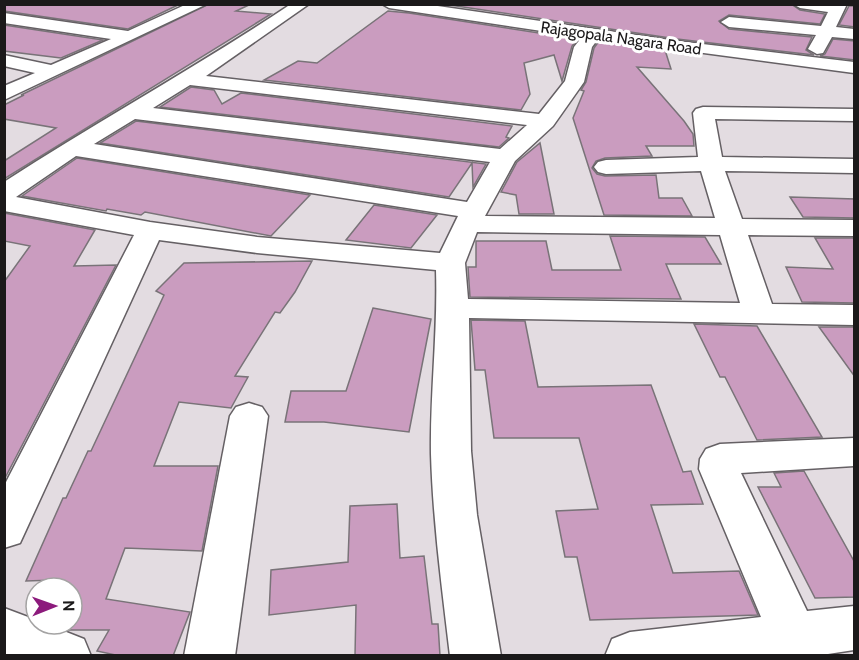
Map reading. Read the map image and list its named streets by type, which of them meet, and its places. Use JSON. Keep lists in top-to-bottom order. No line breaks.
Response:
{"streets":{"street":["Rajagopala Nagara Road"]},"north":"right"}
